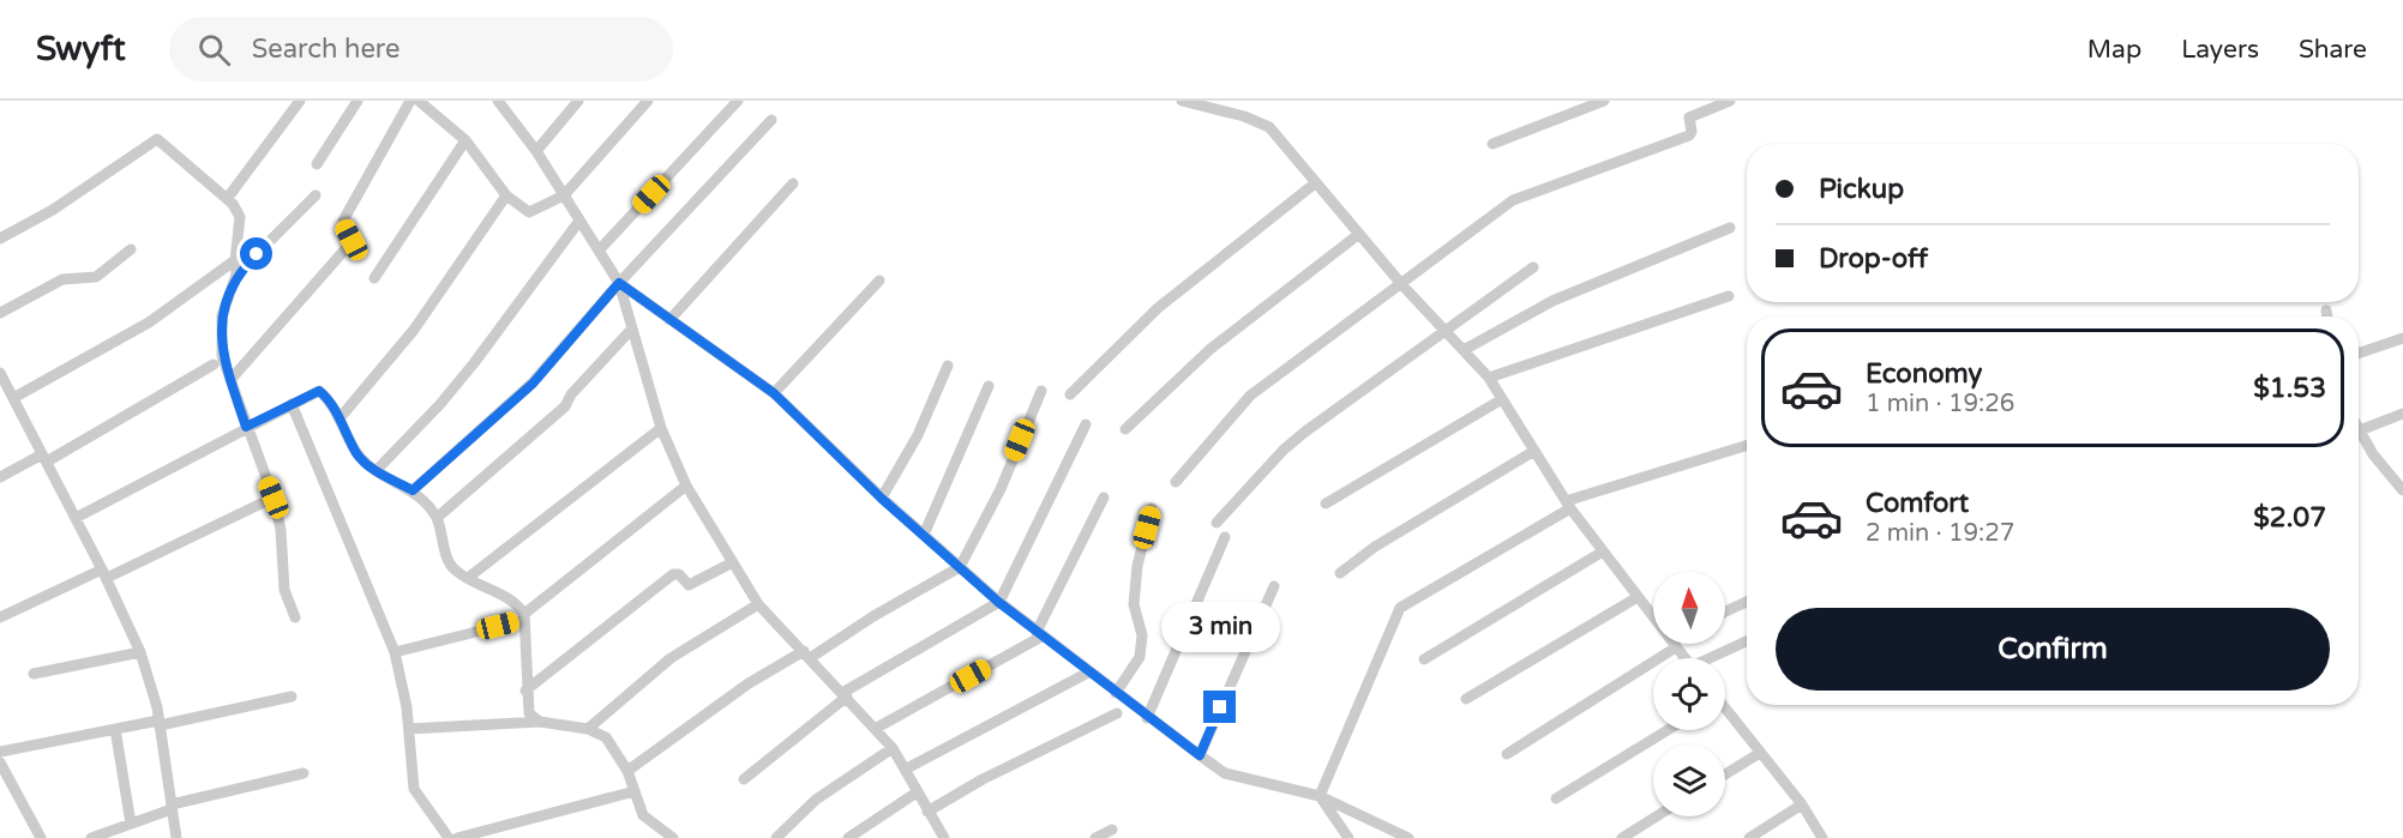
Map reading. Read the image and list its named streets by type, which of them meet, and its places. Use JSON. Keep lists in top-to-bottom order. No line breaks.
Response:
{"north":"top","page":{"header":"Swyft","search":"Search here","nav":["Map","Layers","Share"],"banner":["Pickup","Drop-off"],"list":[{"name":"Economy","note":"1 min · 19:26","value":"$1.53"},{"name":"Comfort","note":"2 min · 19:27","value":"$2.07"}],"buttons":"Confirm","bubble":"3 min"}}
